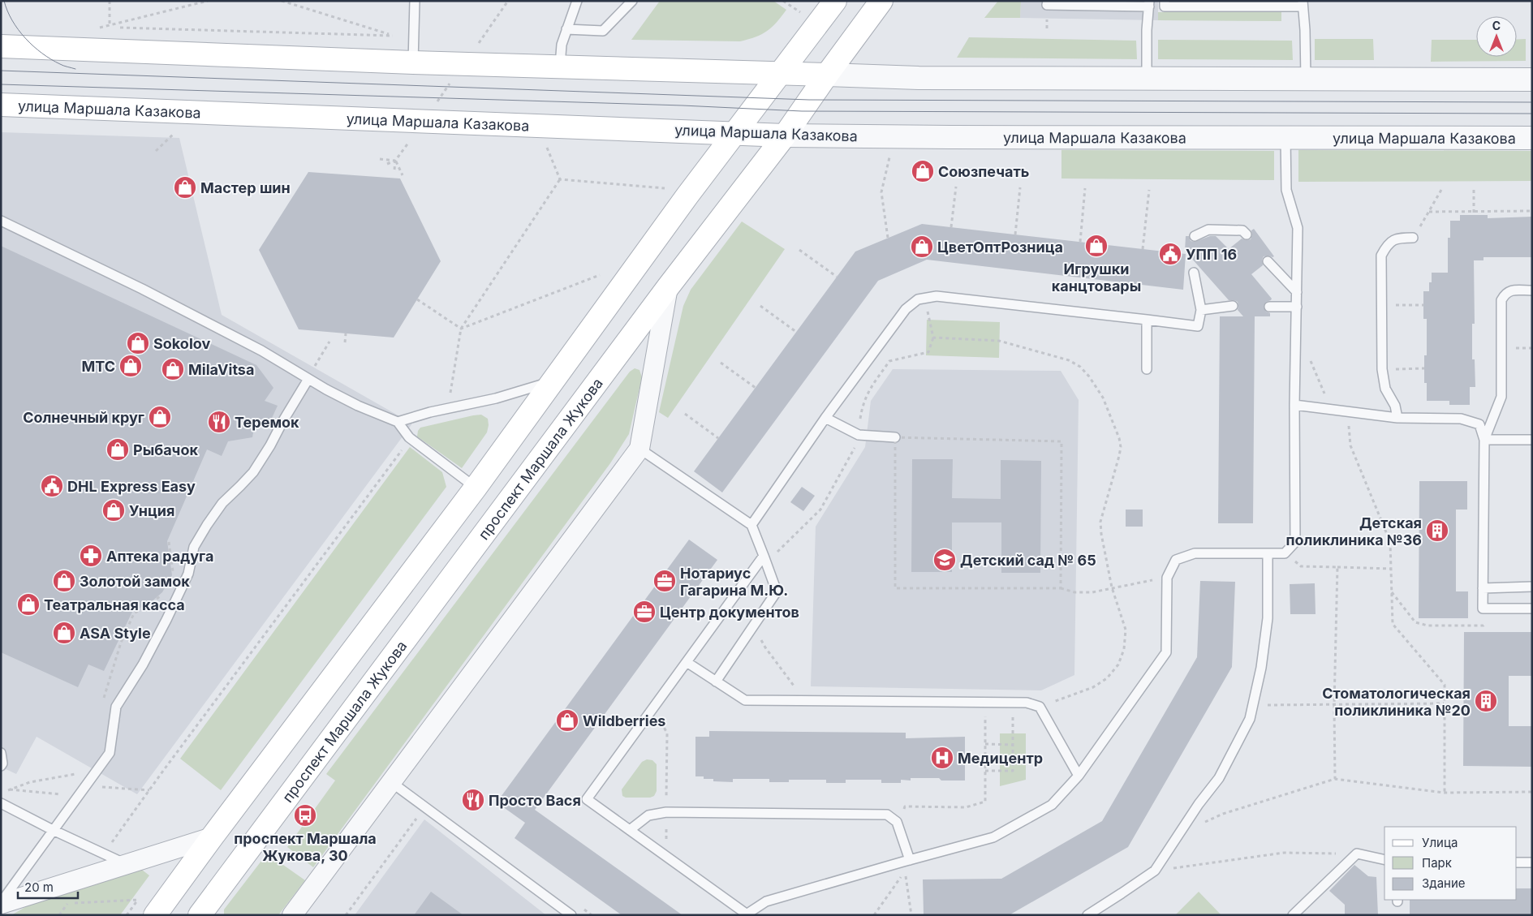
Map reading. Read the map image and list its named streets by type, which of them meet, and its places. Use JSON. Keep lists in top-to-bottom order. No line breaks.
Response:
{"streets":{"main road":["улица Маршала Казакова","проспект Маршала Жукова"]},"crossings":[["улица Маршала Казакова","проспект Маршала Жукова"]],"places":{"shop":["Союзпечать","Мастер шин","Игрушки канцтовары","ЦветОптРозница","Sokolov","МТС","MilaVitsa","Солнечный круг","Рыбачок","Унция","Золотой замок","Театральная касса","ASA Style","Wildberries"],"public building":["УПП 16","DHL Express Easy"],"restaurant":["Теремок","Просто Вася"],"building":["Детская поликлиника №36","Стоматологическая поликлиника №20"],"pharmacy":["Аптека радуга"],"school or university":["Детский сад № 65"],"office":["Нотариус Гагарина М.Ю.","Центр документов"],"hospital":["Медицентр"],"bus stop":["проспект Маршала Жукова, 30"]},"legend":["Улица","Парк","Здание"],"scale_bar":"20 m","north":"top"}
